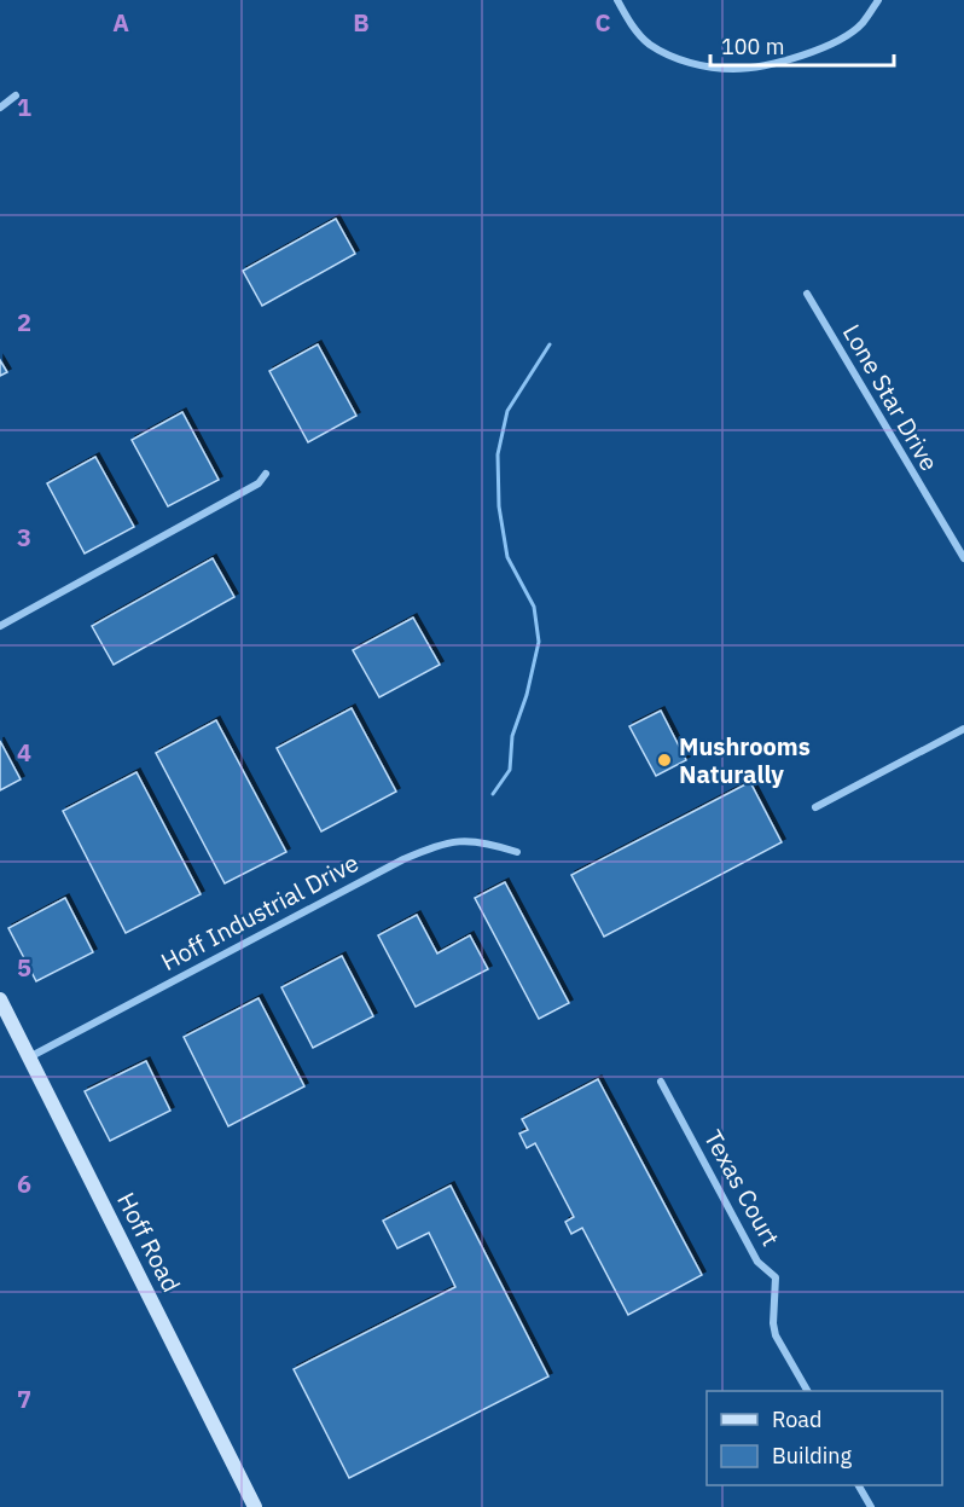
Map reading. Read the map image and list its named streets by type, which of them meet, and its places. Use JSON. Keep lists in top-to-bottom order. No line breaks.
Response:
{"streets":{"street":["Lone Star Drive","Hoff Industrial Drive","Texas Court","Hoff Road"]},"crossings":[["Hoff Industrial Drive","Hoff Road"]],"places":["Mushrooms Naturally"],"legend":["Road","Building"],"scale_bar":"100 m","grid":{"columns":["A","B","C"],"rows":["1","2","3","4","5","6","7"]}}
